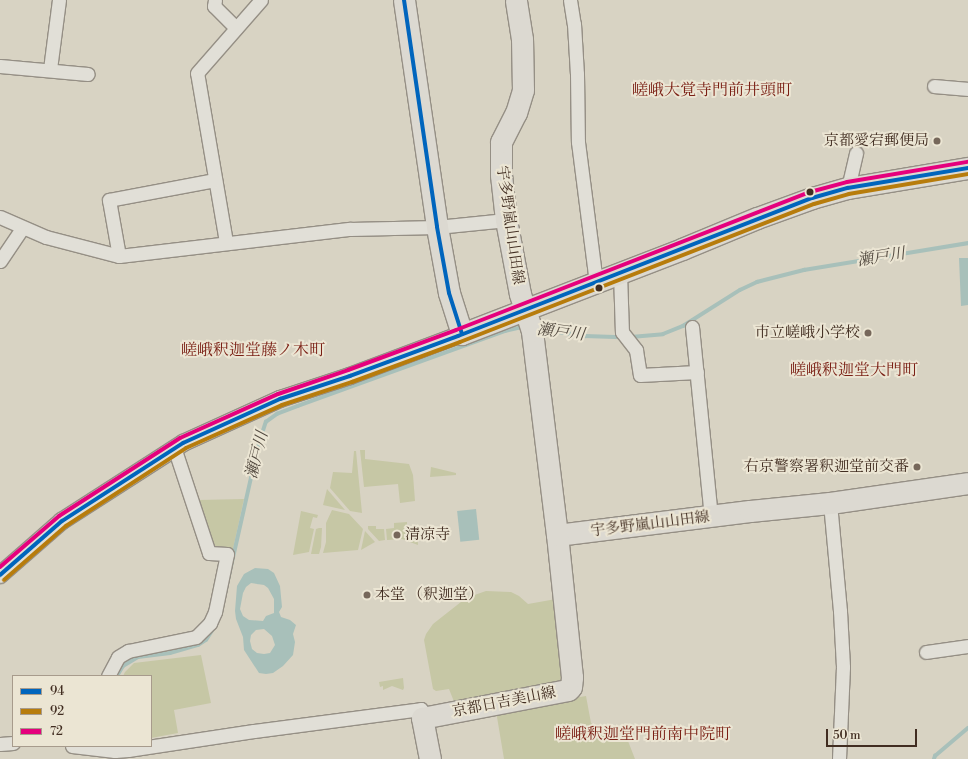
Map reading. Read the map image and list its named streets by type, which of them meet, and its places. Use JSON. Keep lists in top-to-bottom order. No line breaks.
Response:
{"streets":{"main road":["宇多野嵐山山田線","京都日吉美山線"]},"crossings":[["宇多野嵐山山田線","京都日吉美山線"]],"districts":["嵯峨大覚寺門前井頭町","嵯峨釈迦堂藤ノ木町","嵯峨釈迦堂大門町","嵯峨釈迦堂門前南中院町"],"water":["瀬戸川"],"places":["京都愛宕郵便局","市立嵯峨小学校","右京警察署釈迦堂前交番","清凉寺","本堂 （釈迦堂）"],"lines":["transit line 94","transit line 72","transit line 92"],"legend":["94","92","72"],"scale_bar":"50 m"}
